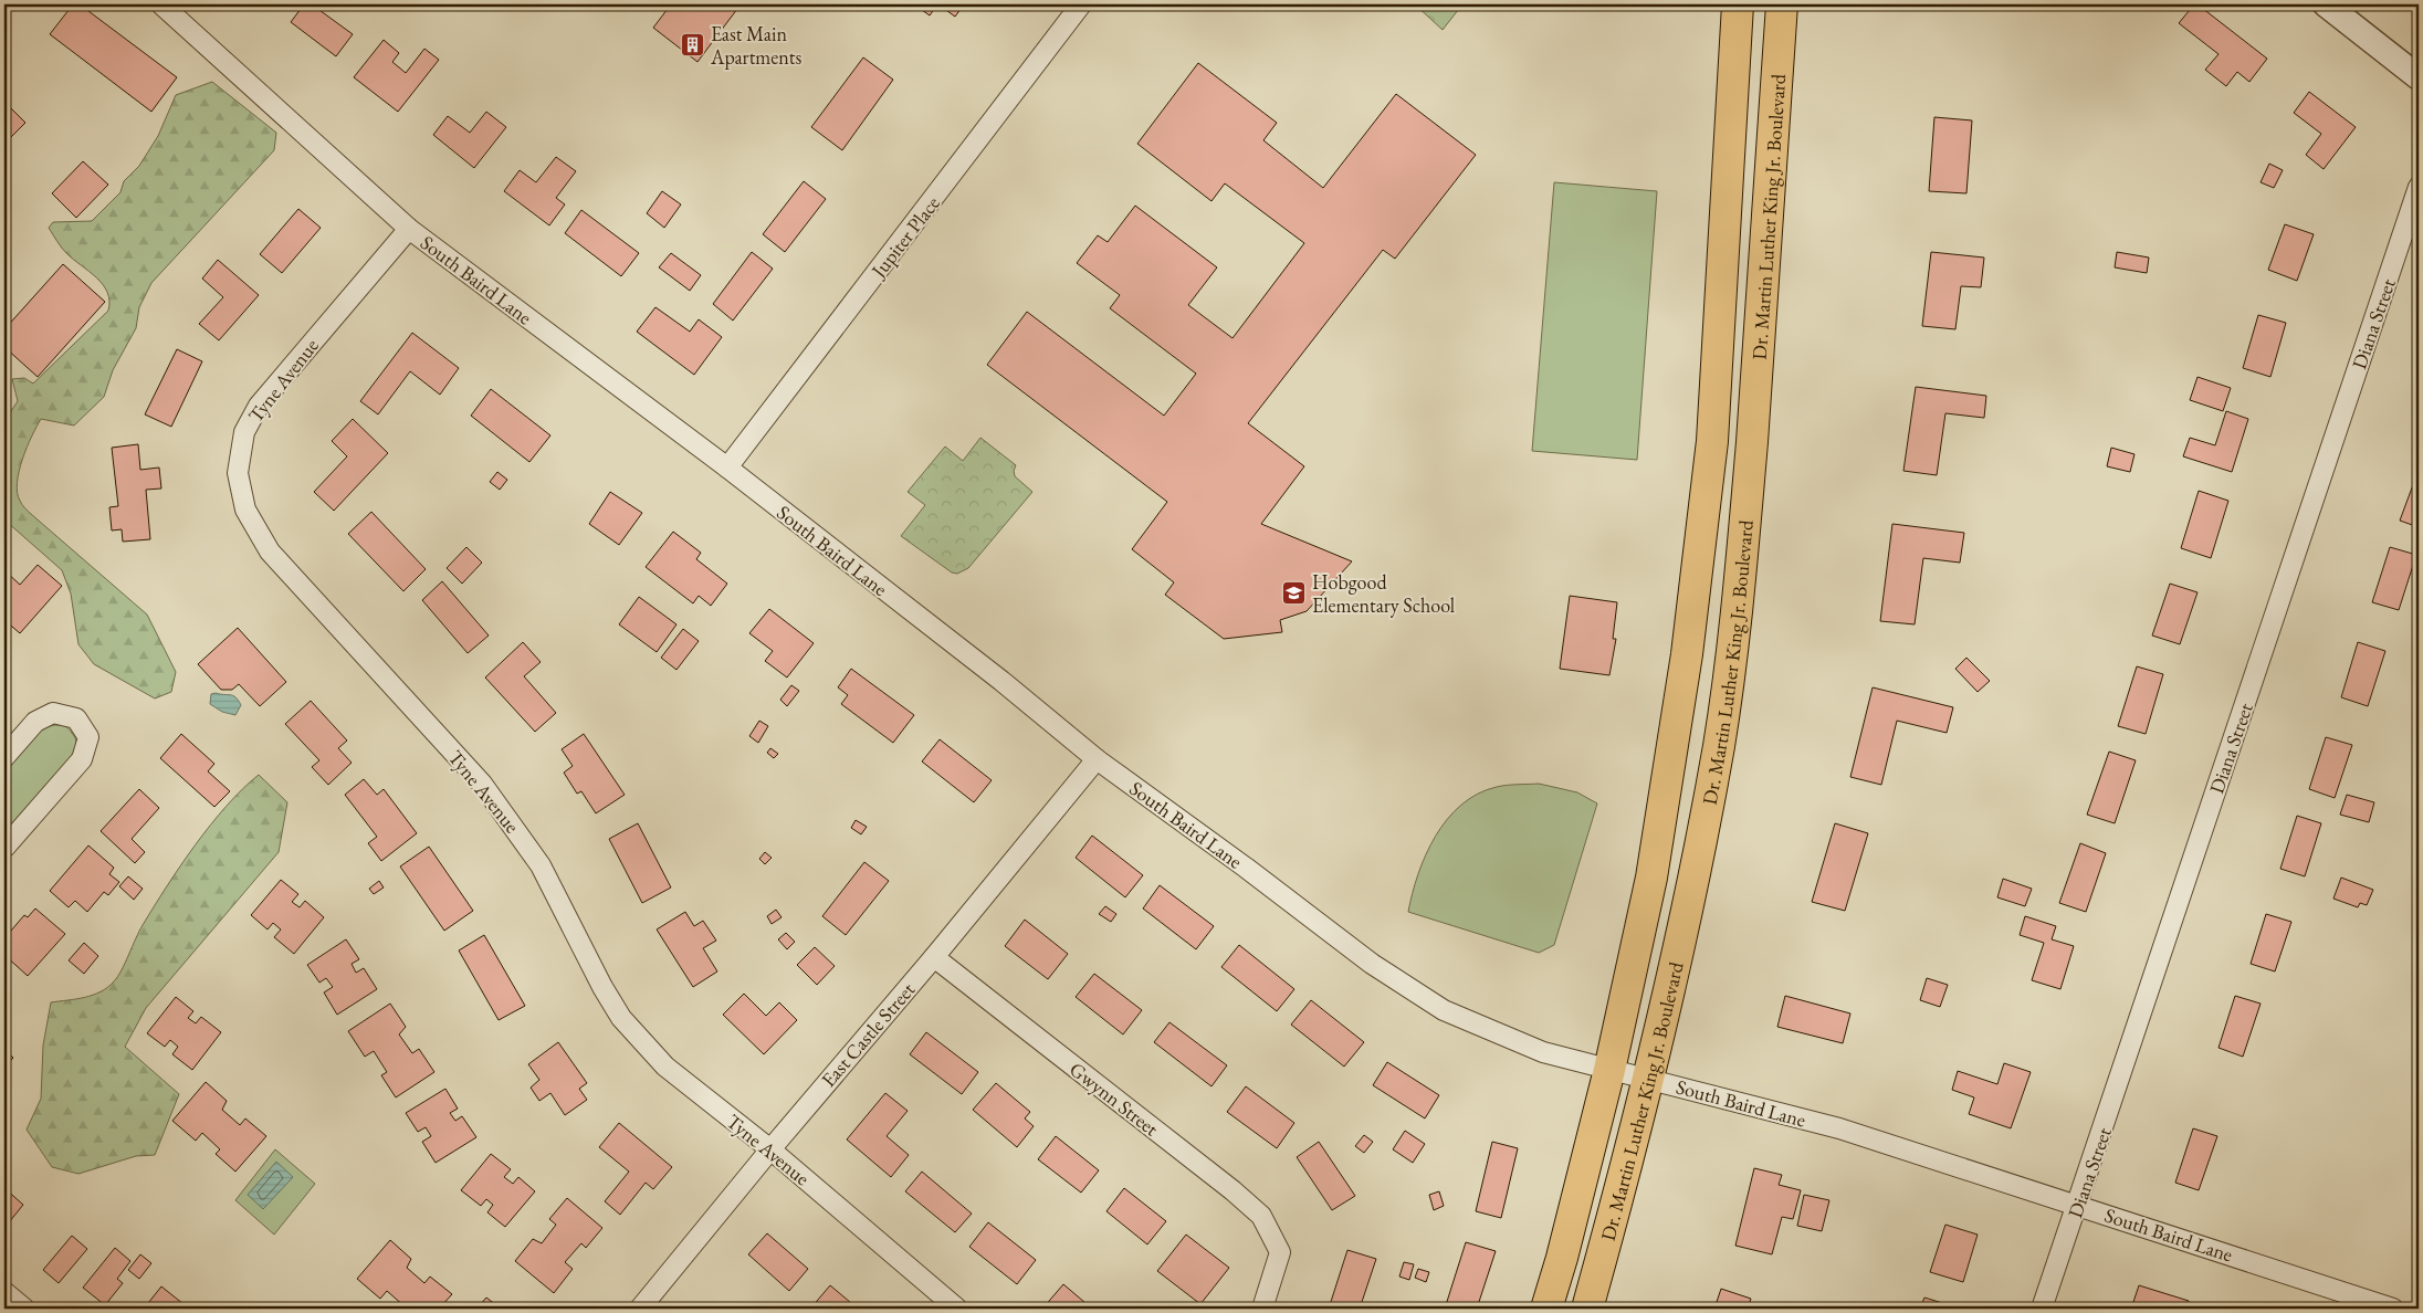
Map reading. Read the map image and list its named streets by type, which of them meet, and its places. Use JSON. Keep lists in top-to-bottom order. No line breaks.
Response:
{"streets":{"main road":["Dr. Martin Luther King Jr. Boulevard"],"street":["Jupiter Place","South Baird Lane","Diana Street","Tyne Avenue","East Castle Street","Gwynn Street"]},"crossings":[["Dr. Martin Luther King Jr. Boulevard","South Baird Lane"],["Jupiter Place","South Baird Lane"],["South Baird Lane","Diana Street"],["South Baird Lane","Tyne Avenue"],["South Baird Lane","East Castle Street"],["Tyne Avenue","East Castle Street"],["East Castle Street","Gwynn Street"]],"places":{"building":["East Main Apartments"],"school or university":["Hobgood Elementary School"]}}
